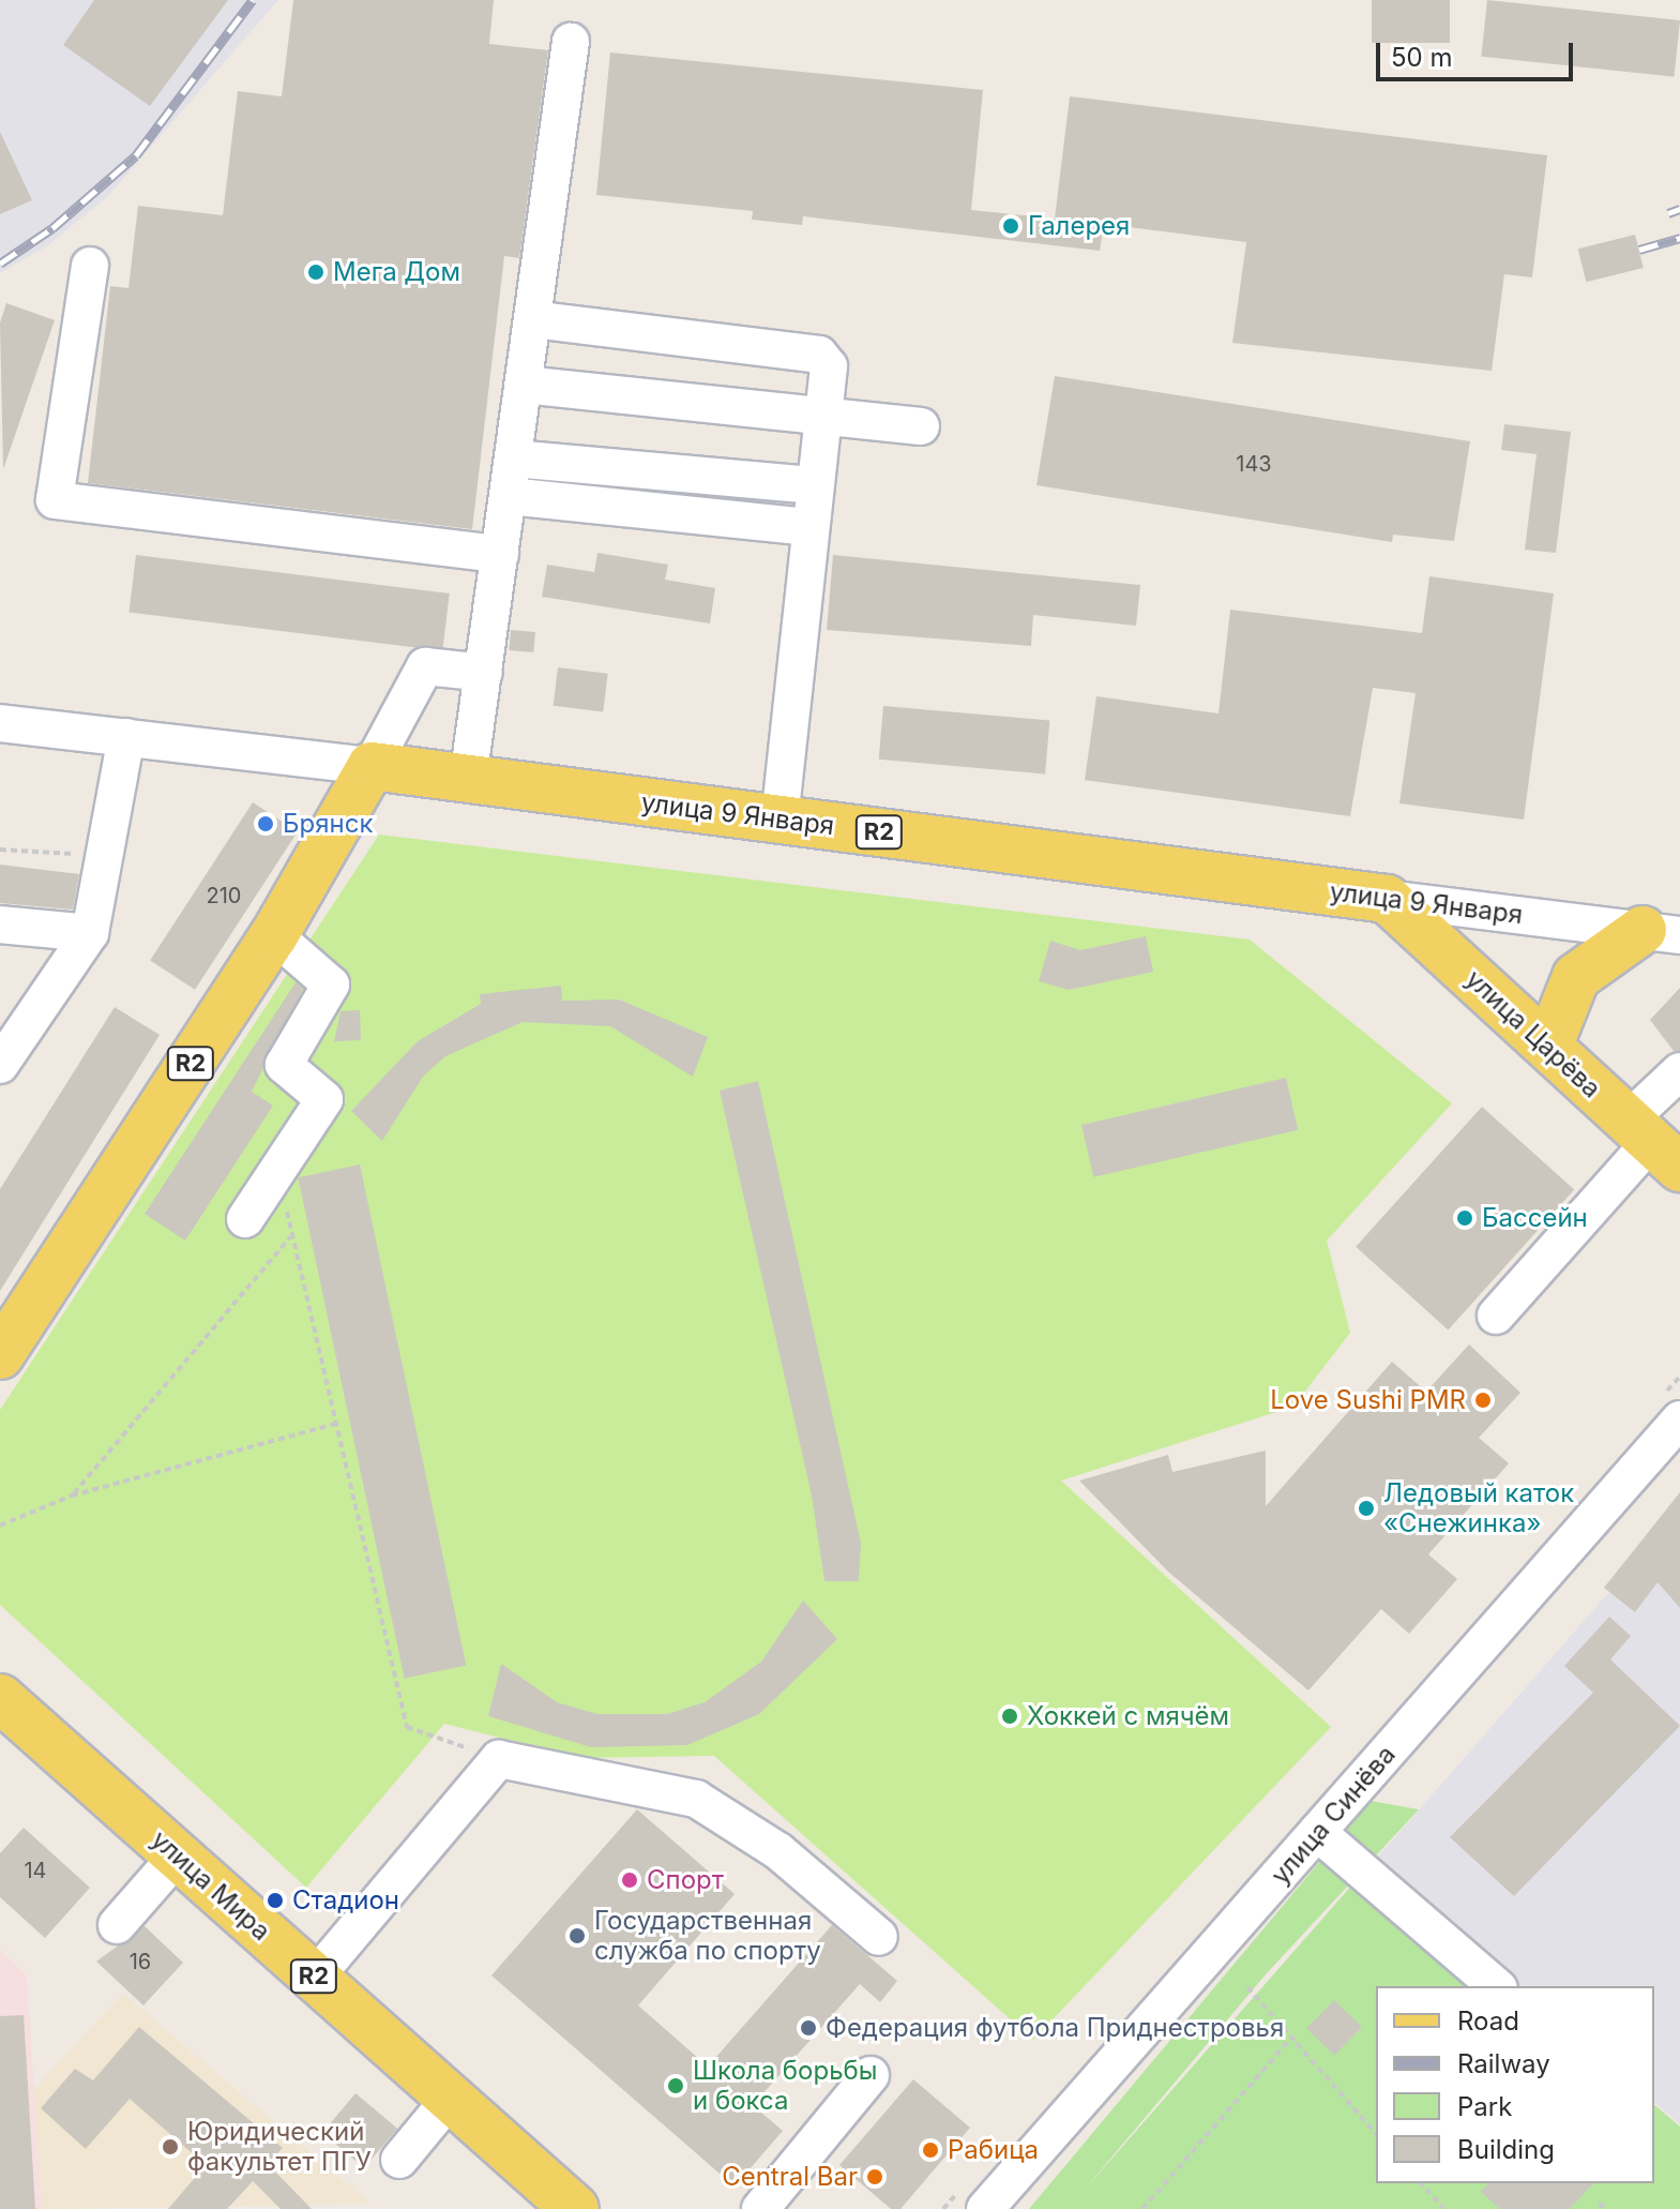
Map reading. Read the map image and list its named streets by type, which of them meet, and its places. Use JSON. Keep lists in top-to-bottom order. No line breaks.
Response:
{"streets":{"main road":["улица 9 Января","R2","улица Царёва","улица Мира"],"street":["улица Синёва"]},"crossings":[["улица 9 Января","R2"],["улица 9 Января","улица Царёва"]],"places":["Галерея","Мега Дом","Брянск","Бассейн","Love Sushi PMR","Ледовый каток «Снежинка»","Хоккей с мячём","Спорт","Стадион","Государственная служба по спорту","Федерация футбола Приднестровья","Школа борьбы и бокса","Юридический факультет ПГУ","Рабица","Central Bar"],"house_numbers":["143","210","14","16"],"legend":["Road","Railway","Park","Building"],"scale_bar":"50 m"}
